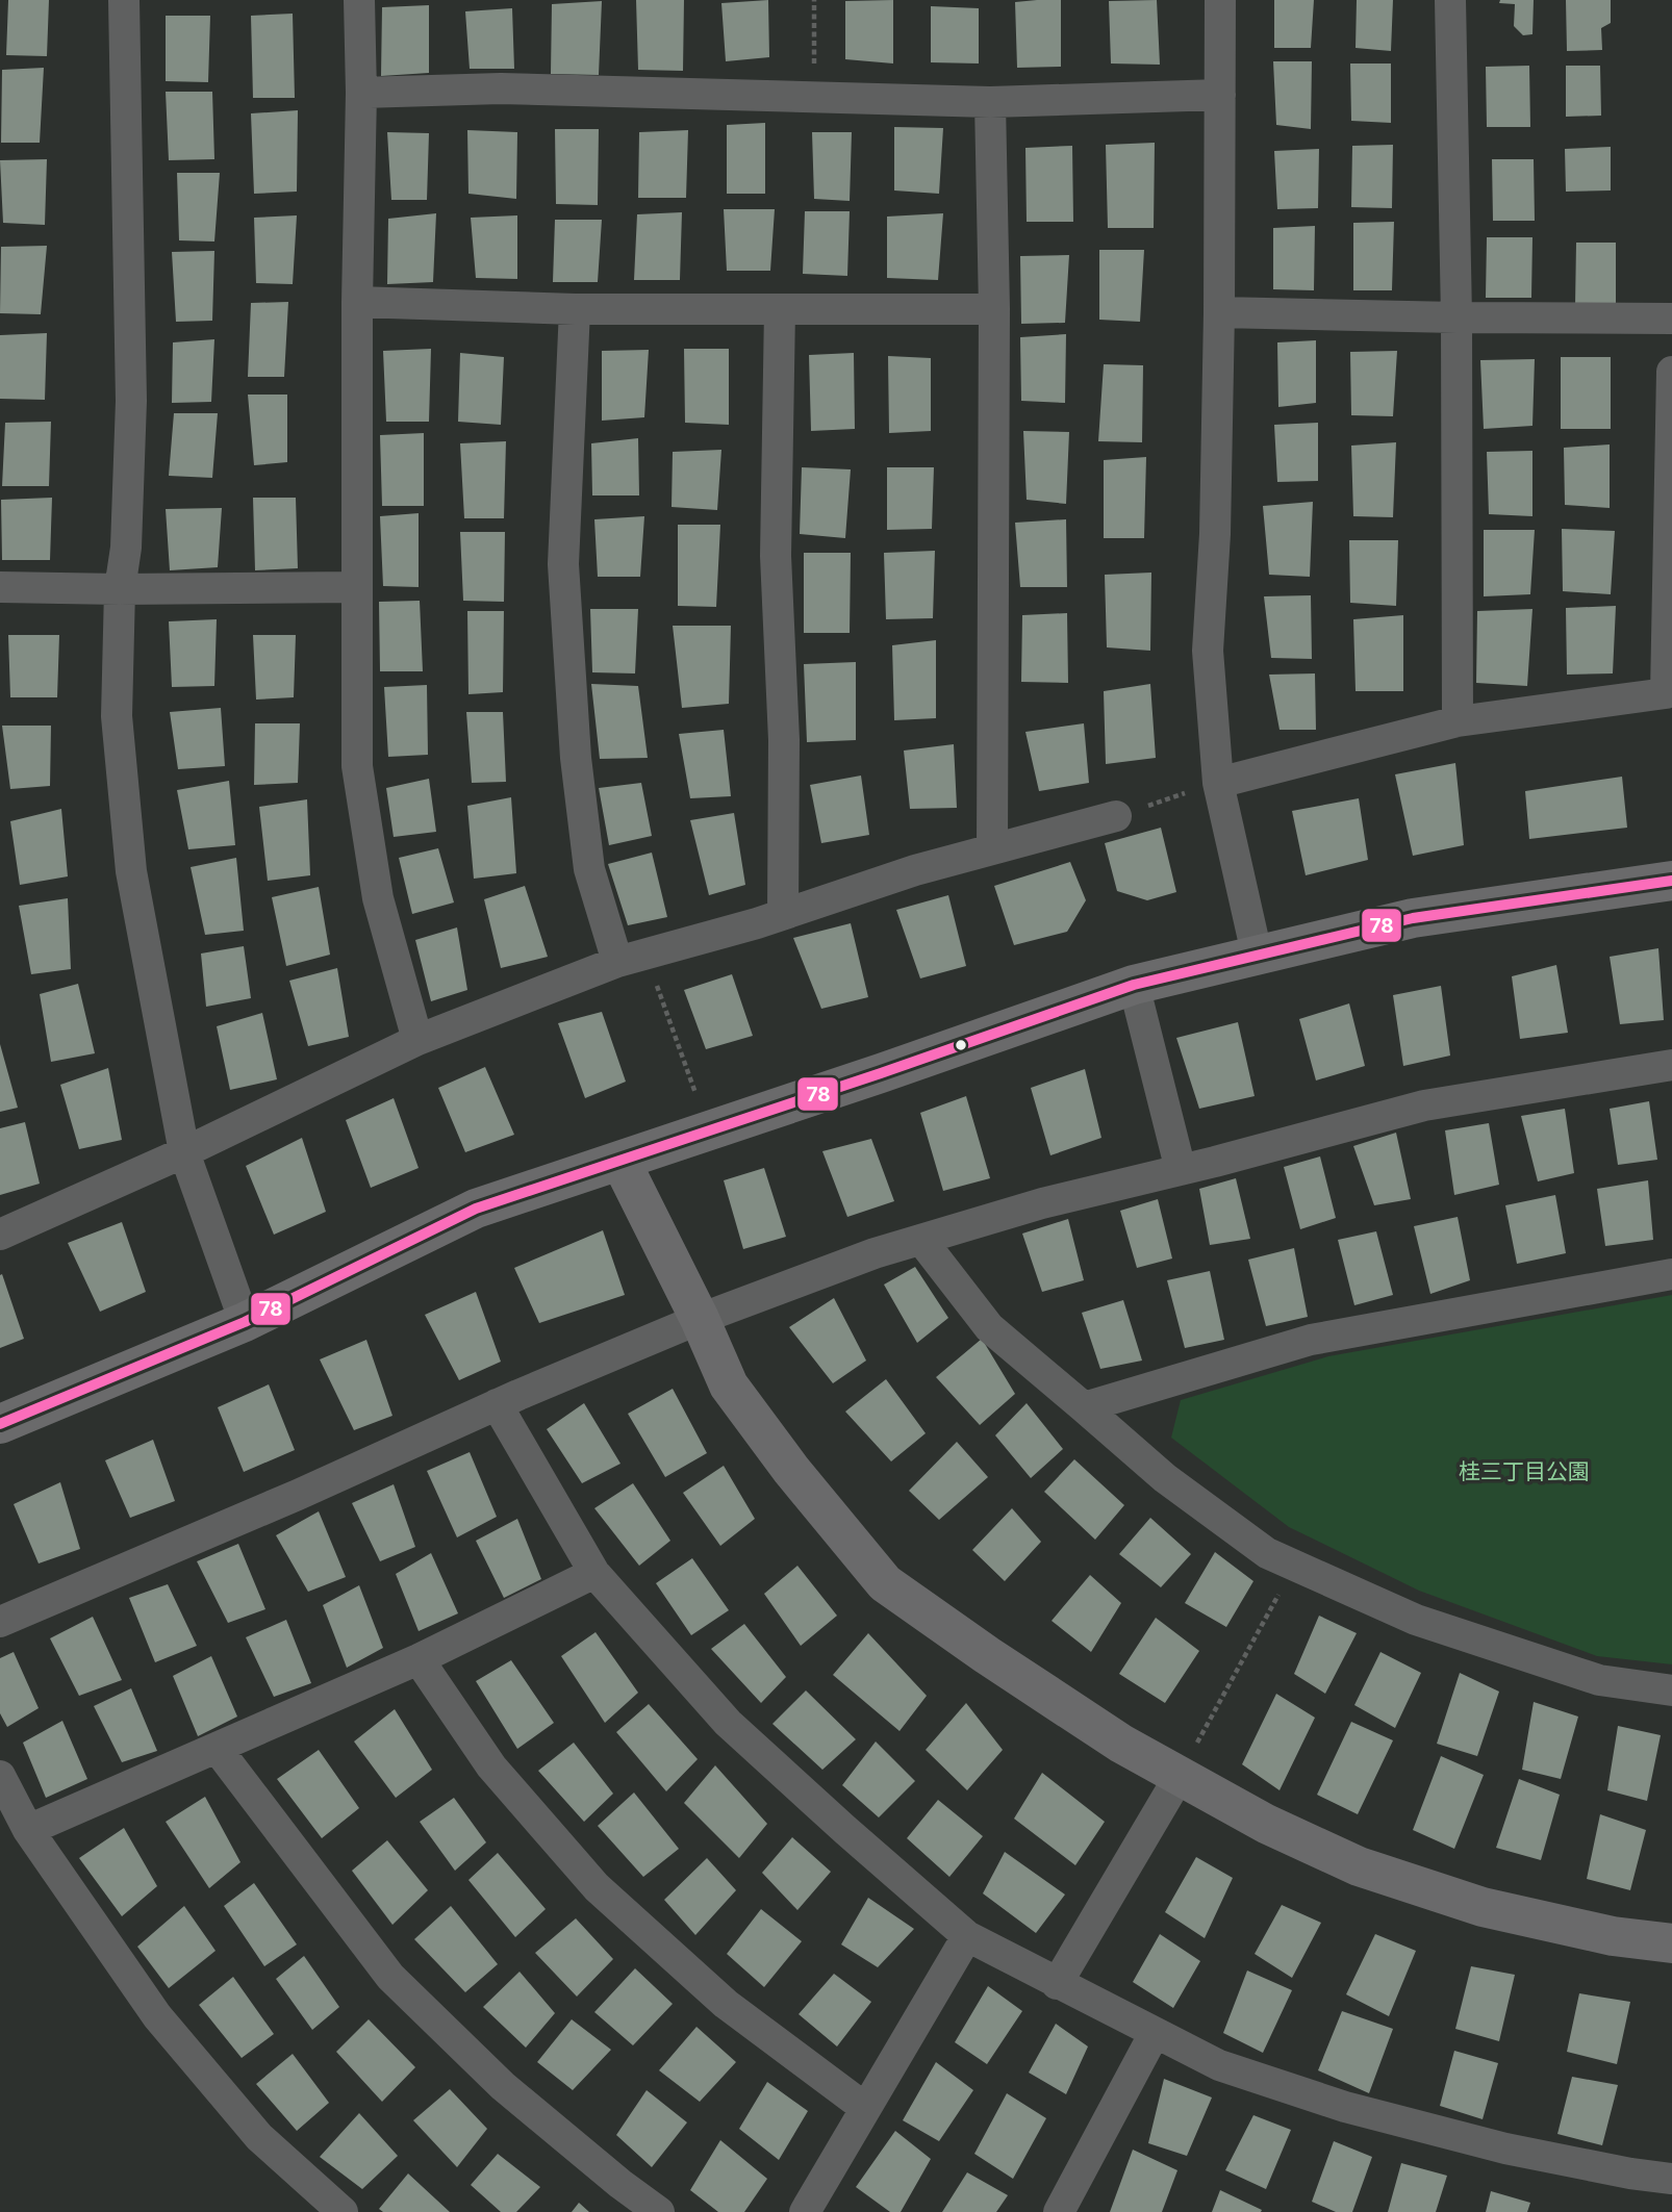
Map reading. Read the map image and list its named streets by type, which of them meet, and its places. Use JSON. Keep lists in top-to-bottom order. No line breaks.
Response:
{"parks":["桂三丁目公園"],"lines":["transit line 78"]}
